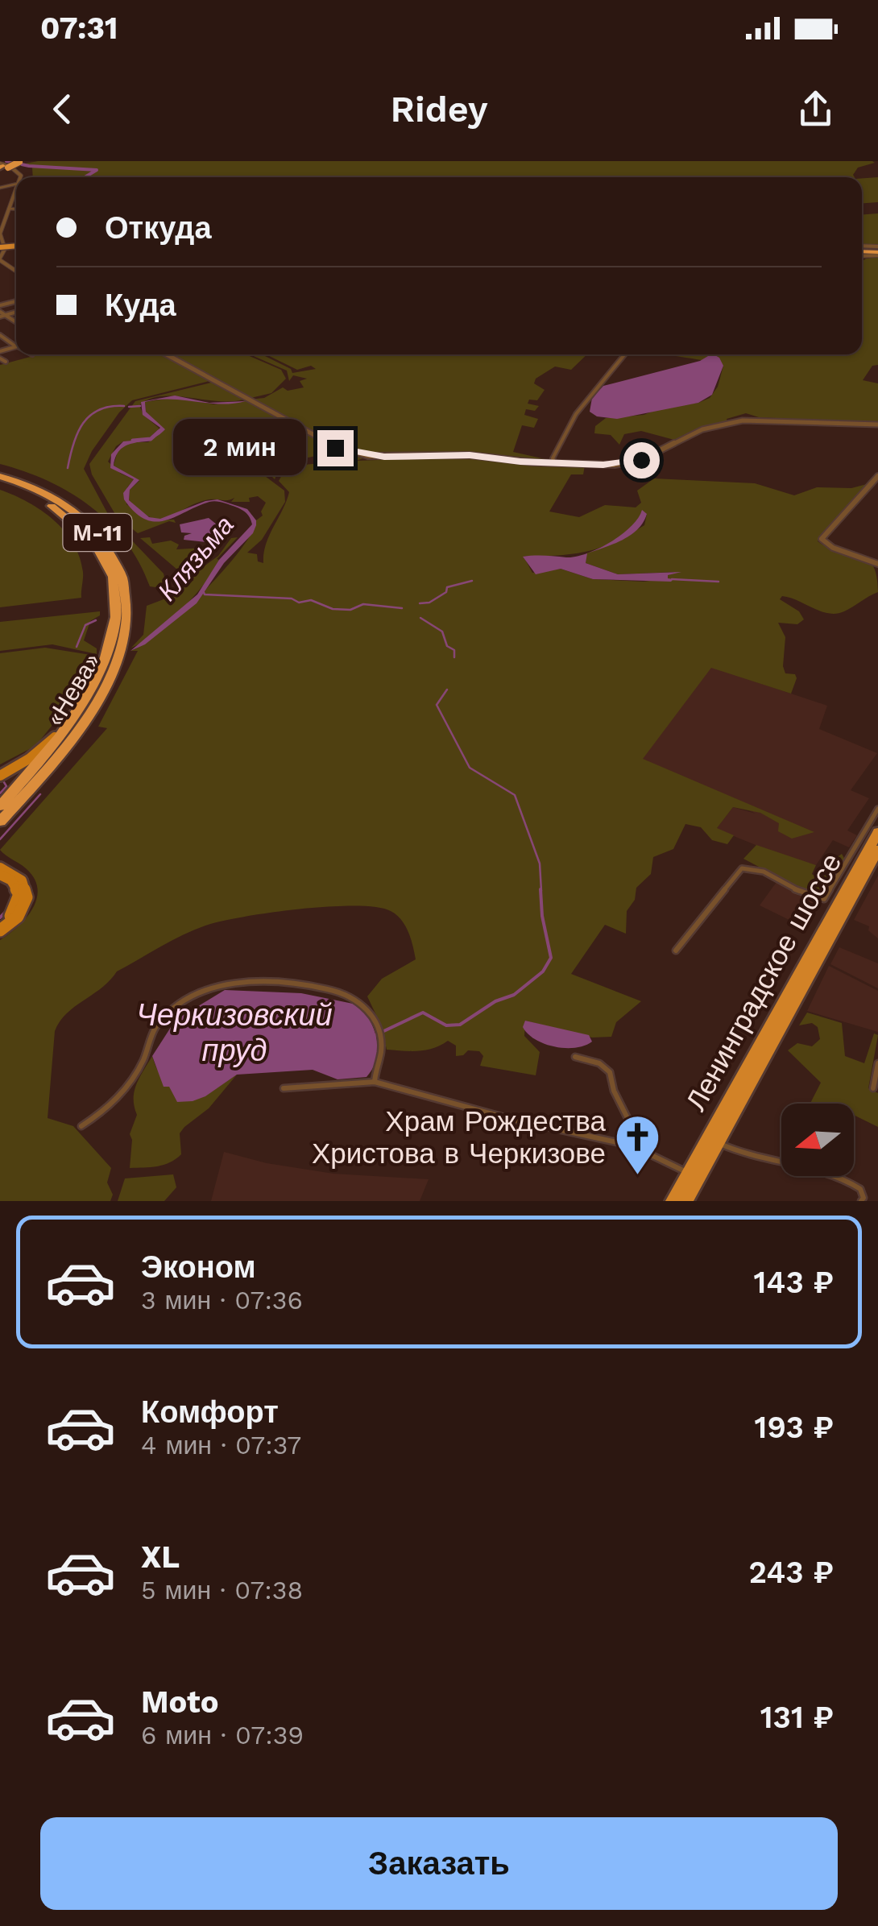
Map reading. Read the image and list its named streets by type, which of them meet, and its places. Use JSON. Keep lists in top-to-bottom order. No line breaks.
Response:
{"streets":{"highway":["М-11","«Нева»","Ленинградское шоссе"]},"crossings":[["М-11","«Нева»"]],"water":["Клязьма","Черкизовский пруд"],"places":{"church":["Храм Рождества Христова в Черкизове"]},"north":"left","page":{"status":"07:31","header":"Ridey","banner":["Откуда","Куда"],"bubble":"2 мин","list":[{"name":"Эконом","note":"3 мин · 07:36","value":"143 ₽"},{"name":"Комфорт","note":"4 мин · 07:37","value":"193 ₽"},{"name":"XL","note":"5 мин · 07:38","value":"243 ₽"},{"name":"Moto","note":"6 мин · 07:39","value":"131 ₽"}],"buttons":"Заказать"}}
